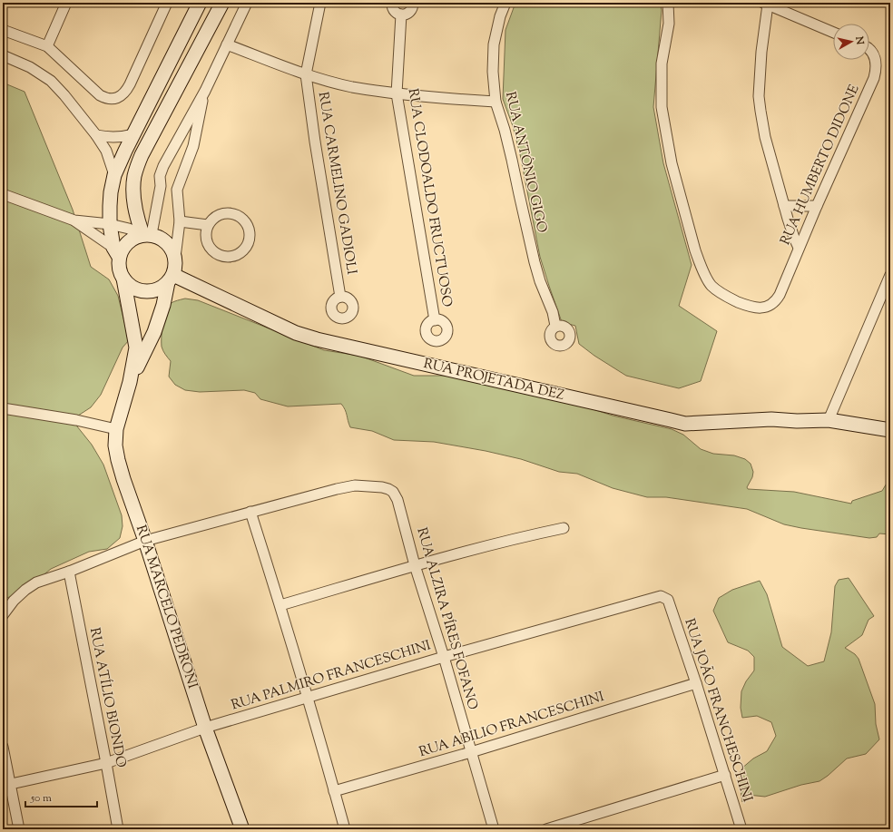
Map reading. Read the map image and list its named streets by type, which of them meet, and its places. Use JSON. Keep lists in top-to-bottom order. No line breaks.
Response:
{"streets":{"street":["RUA ANTÔNIO GIGO","RUA HUMBERTO DIDONE","RUA CARMELINO GADIOLI","RUA CLODOALDO FRUCTUOSO","RUA PROJETADA DEZ","RUA MARCELO PEDRONI","RUA ALZIRA PÍRES FOFANO","RUA PALMIRO FRANCESCHINI","RUA ATÍLIO BIONDO","RUA JOÃO FRANCHESCHINI","RUA ABILIO FRANCESCHINI"]},"crossings":[["RUA PROJETADA DEZ","RUA MARCELO PEDRONI"],["RUA MARCELO PEDRONI","RUA PALMIRO FRANCESCHINI"],["RUA ALZIRA PÍRES FOFANO","RUA PALMIRO FRANCESCHINI"],["RUA ALZIRA PÍRES FOFANO","RUA ABILIO FRANCESCHINI"],["RUA PALMIRO FRANCESCHINI","RUA ATÍLIO BIONDO"],["RUA PALMIRO FRANCESCHINI","RUA JOÃO FRANCHESCHINI"],["RUA JOÃO FRANCHESCHINI","RUA ABILIO FRANCESCHINI"]],"scale_bar":"50 m","north":"right"}
